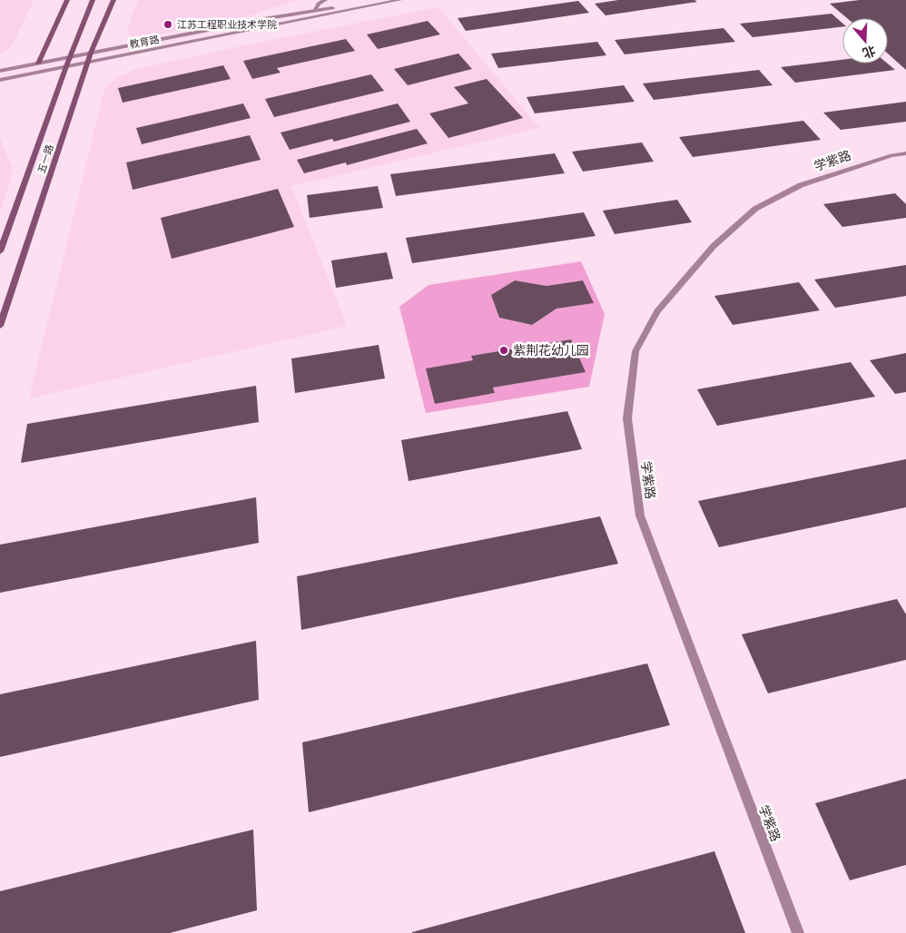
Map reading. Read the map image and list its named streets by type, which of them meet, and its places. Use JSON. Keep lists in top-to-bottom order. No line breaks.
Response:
{"streets":{"main road":["五一路"],"street":["教育路","学紫路"]},"crossings":[["教育路","五一路"]],"places":["江苏工程职业技术学院","紫荆花幼儿园"],"north":"bottom"}
